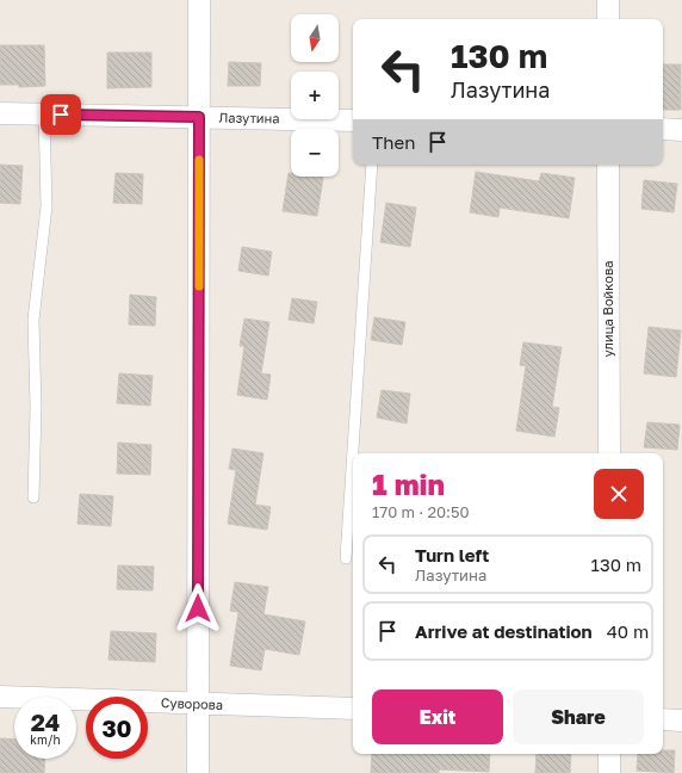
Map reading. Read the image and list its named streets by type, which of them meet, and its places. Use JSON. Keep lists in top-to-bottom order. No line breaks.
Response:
{"streets":{"street":["Лазутина","улица Войкова","Суворова"]},"north":"bottom","page":{"map_buttons":["+","−"],"turn":["130 m","Лазутина"],"then":"Then","heading":["1 min","170 m · 20:50"],"list":[{"name":"Turn left","note":"Лазутина","value":"130 m"},{"name":"Arrive at destination","value":"40 m"}],"buttons":["Exit","Share"],"speed":"24 km/h","limit":"30"}}
